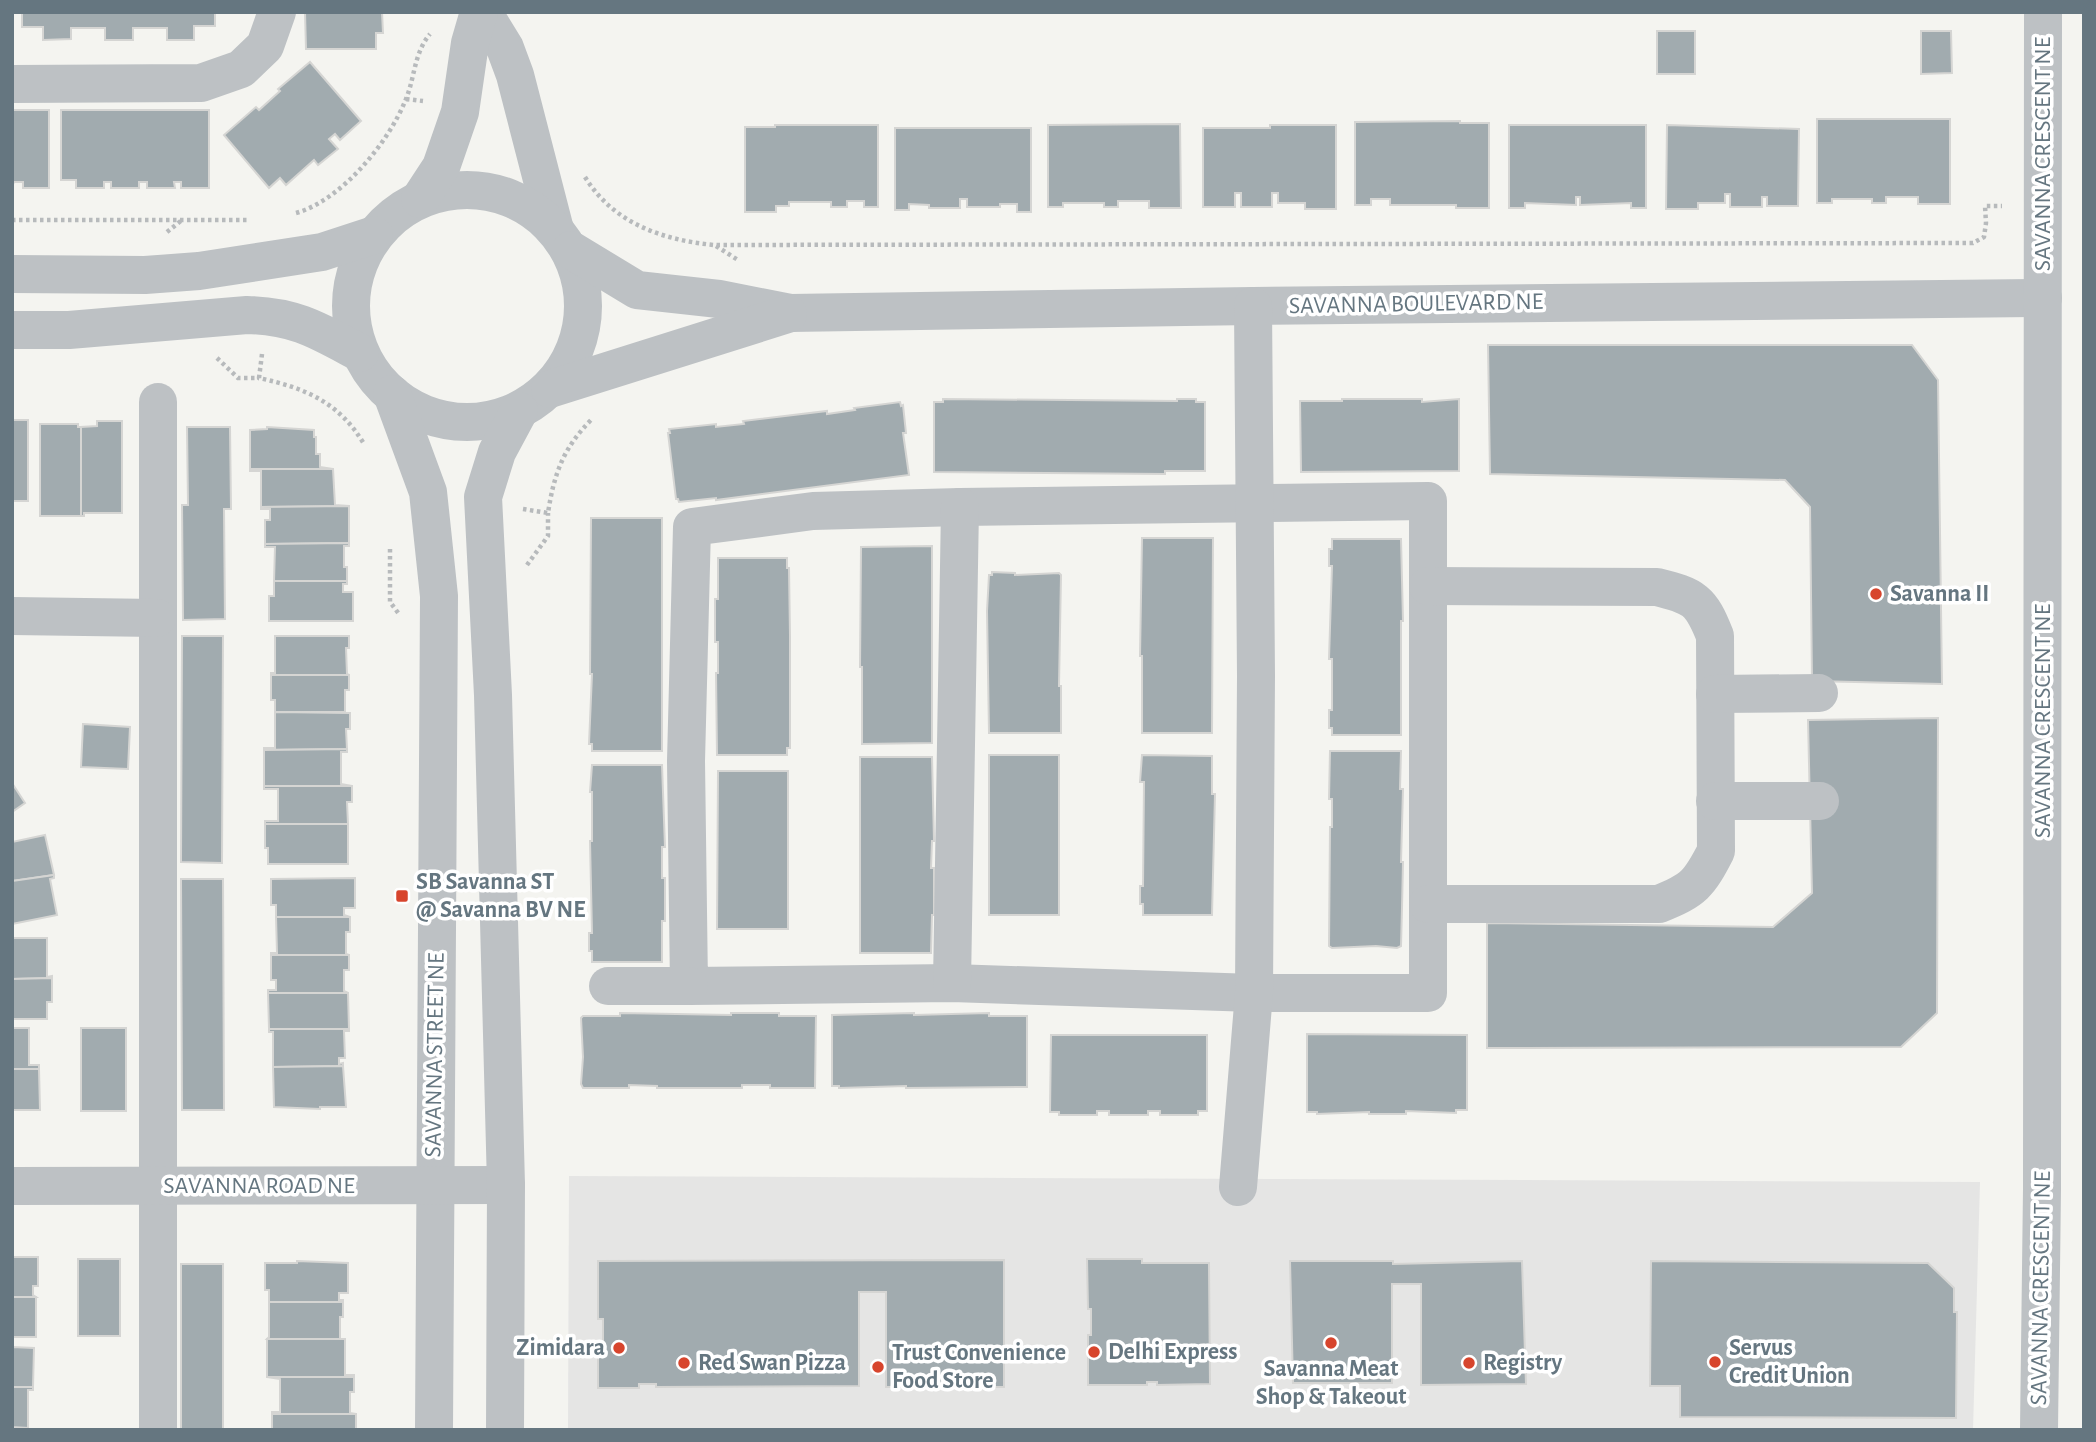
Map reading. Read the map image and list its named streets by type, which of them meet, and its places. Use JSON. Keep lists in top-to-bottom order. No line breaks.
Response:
{"streets":{"street":["SAVANNA CRESCENT NE","SAVANNA BOULEVARD NE","SAVANNA STREET NE","SAVANNA ROAD NE"]},"crossings":[["SAVANNA CRESCENT NE","SAVANNA BOULEVARD NE"],["SAVANNA BOULEVARD NE","SAVANNA STREET NE"],["SAVANNA STREET NE","SAVANNA ROAD NE"]],"places":{"other":["Savanna II","Savanna Meat Shop & Takeout","Zimidara","Delhi Express","Servus Credit Union","Red Swan Pizza","Registry","Trust Convenience Food Store"],"transit":["SB Savanna ST @ Savanna BV NE"]}}
